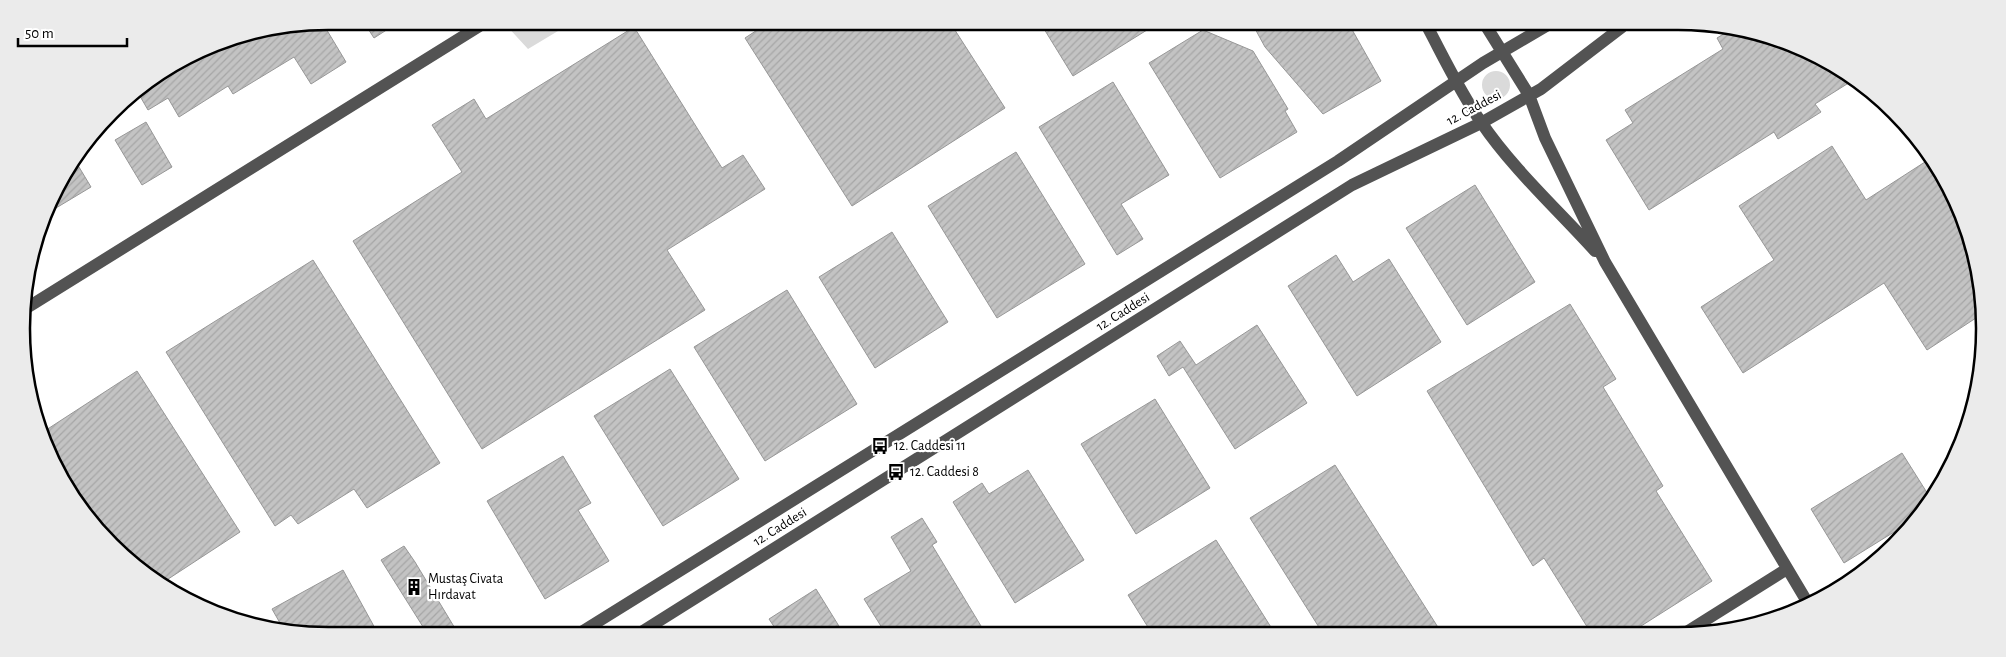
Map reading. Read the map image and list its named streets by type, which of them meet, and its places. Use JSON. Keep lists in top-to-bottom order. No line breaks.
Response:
{"streets":{"street":["12. Caddesi"]},"places":{"bus stop":["12. Caddesi 11","12. Caddesi 8"],"building":["Mustaş Civata Hırdavat"]},"scale_bar":"50 m"}
